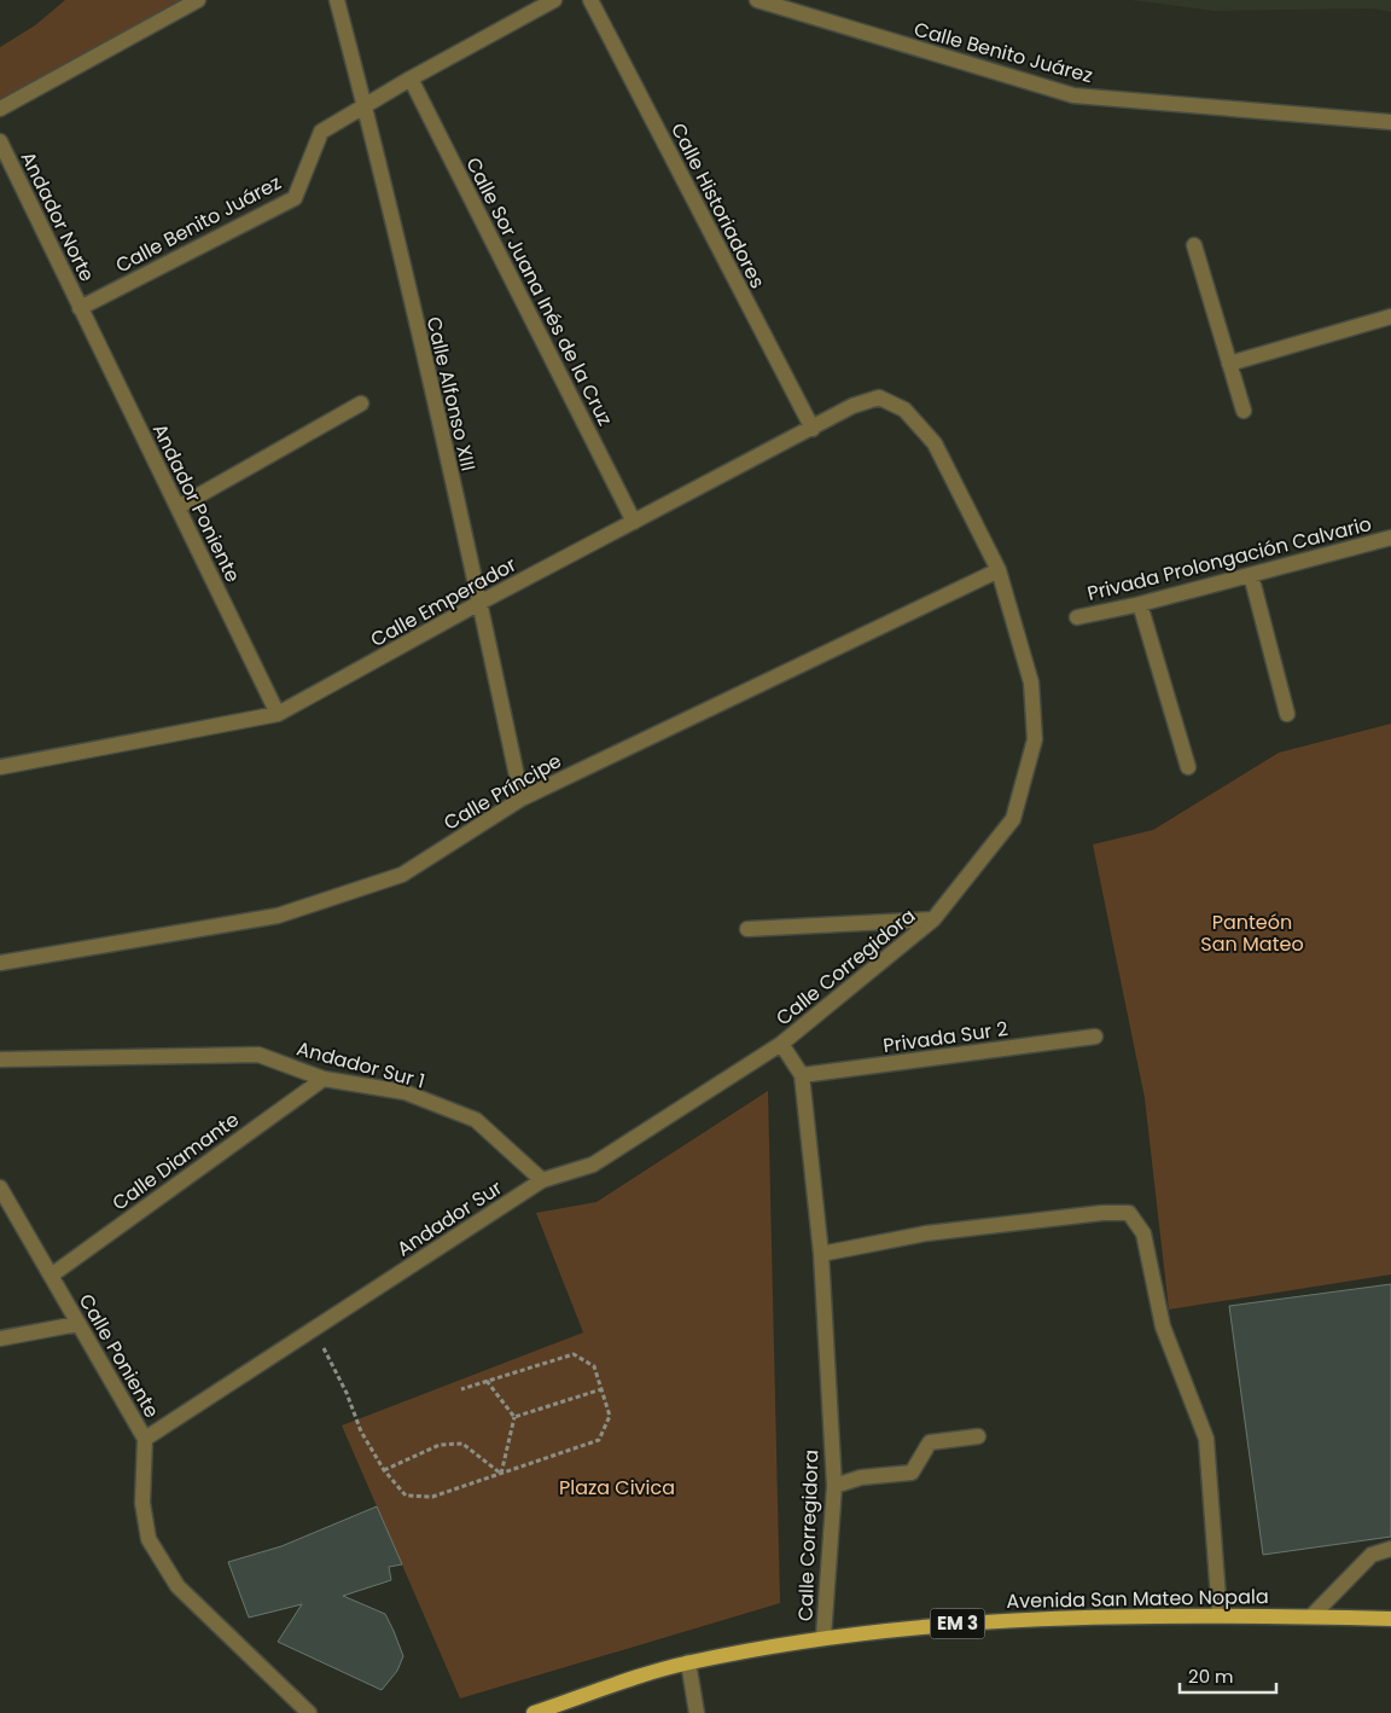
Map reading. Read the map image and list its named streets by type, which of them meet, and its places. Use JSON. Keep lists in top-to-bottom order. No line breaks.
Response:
{"streets":{"main road":["Avenida San Mateo Nopala","EM 3"],"street":["Calle Benito Juárez","Calle Historiadores","Andador Norte","Calle Sor Juana Inés de la Cruz","Calle Alfonso XIII","Andador Poniente","Privada Prolongación Calvario","Calle Emperador","Calle Príncipe","Calle Corregidora","Privada Sur 2","Andador Sur 1","Calle Diamante","Andador Sur","Calle Poniente"]},"crossings":[["Calle Benito Juárez","Andador Norte"],["Calle Benito Juárez","Calle Sor Juana Inés de la Cruz"],["Calle Benito Juárez","Calle Alfonso XIII"],["Calle Benito Juárez","Andador Poniente"],["Calle Historiadores","Calle Emperador"],["Andador Norte","Andador Poniente"],["Calle Sor Juana Inés de la Cruz","Calle Emperador"],["Calle Alfonso XIII","Calle Emperador"],["Calle Alfonso XIII","Calle Príncipe"],["Andador Poniente","Calle Emperador"],["Calle Emperador","Calle Corregidora"],["Calle Príncipe","Calle Corregidora"],["Calle Corregidora","Privada Sur 2"],["Calle Corregidora","Andador Sur"],["Calle Corregidora","Avenida San Mateo Nopala"],["Andador Sur 1","Calle Diamante"],["Andador Sur 1","Andador Sur"],["Calle Diamante","Calle Poniente"],["Andador Sur","Calle Poniente"]],"parks":["Panteón San Mateo","Plaza Civica"],"scale_bar":"20 m"}
